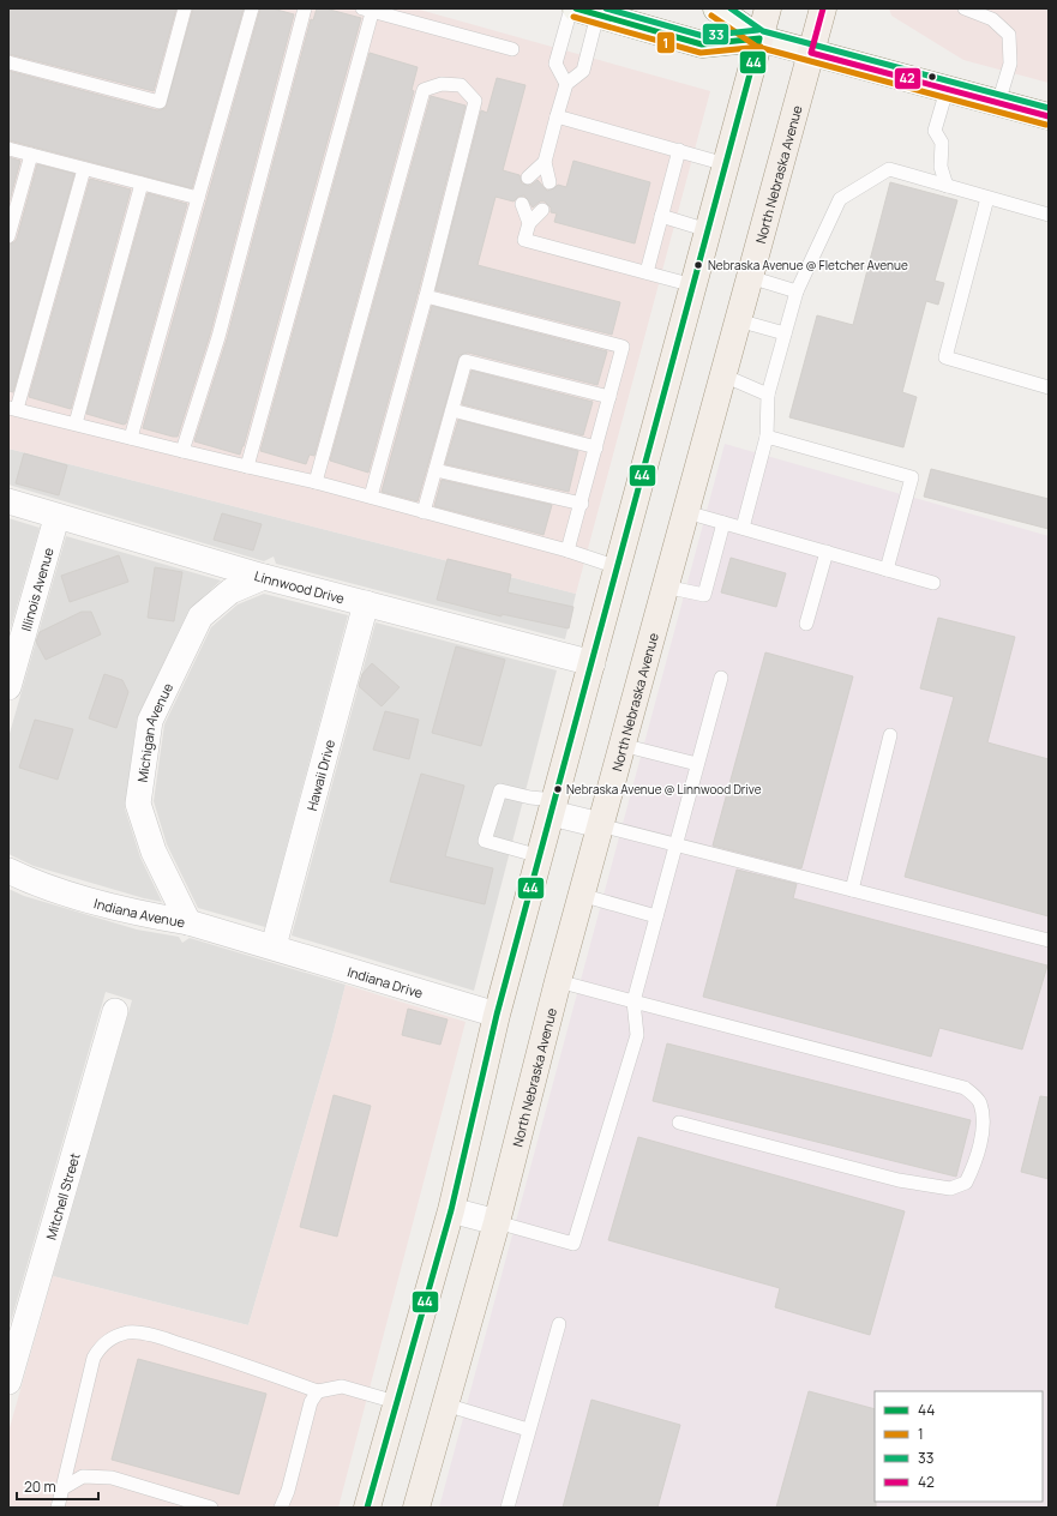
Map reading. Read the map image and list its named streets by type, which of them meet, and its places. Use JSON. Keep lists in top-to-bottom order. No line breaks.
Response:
{"streets":{"main road":["North Nebraska Avenue"],"street":["Linnwood Drive","Illinois Avenue","Michigan Avenue","Hawaii Drive","Indiana Avenue","Indiana Drive","Mitchell Street"]},"crossings":[["Linnwood Drive","Illinois Avenue"],["Linnwood Drive","Michigan Avenue"],["Linnwood Drive","Hawaii Drive"],["Michigan Avenue","Indiana Avenue"],["Hawaii Drive","Indiana Avenue"],["Hawaii Drive","Indiana Drive"],["Indiana Avenue","Indiana Drive"]],"places":["Nebraska Avenue @ Fletcher Avenue","Nebraska Avenue @ Linnwood Drive"],"lines":["transit line 44","transit line 33","transit line 42","transit line 1"],"legend":["44","1","33","42"],"scale_bar":"20 m"}
